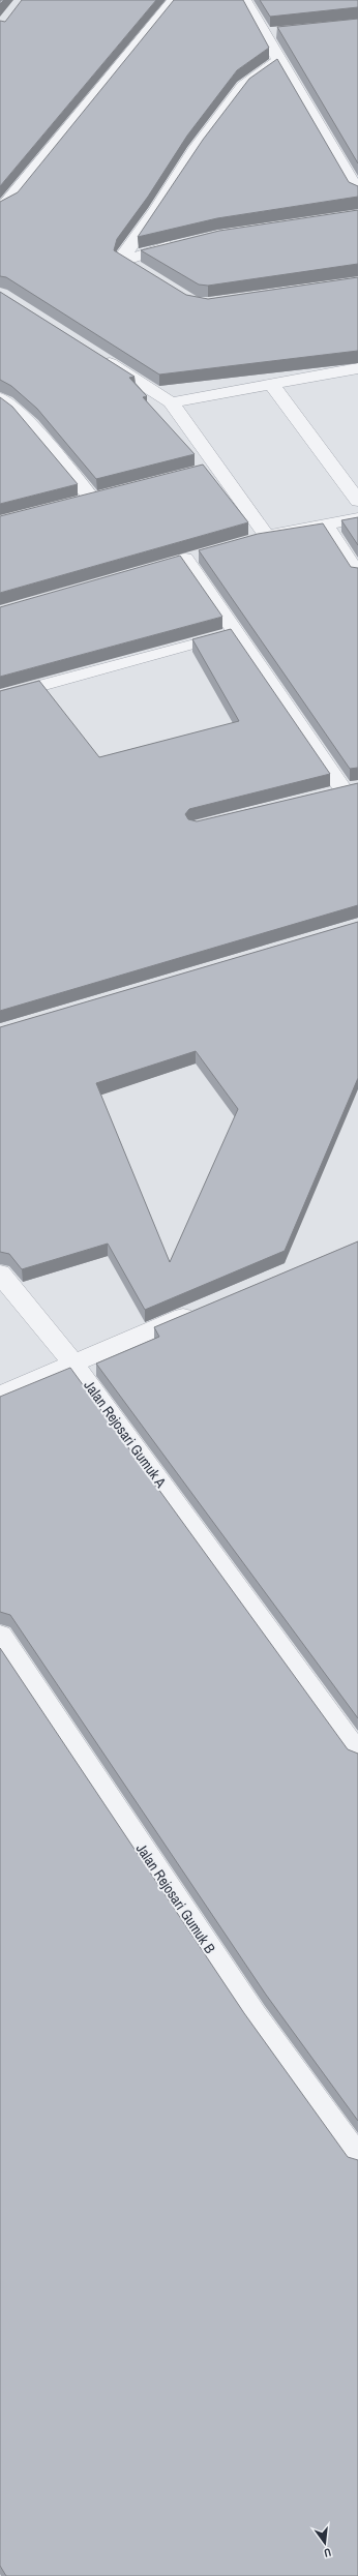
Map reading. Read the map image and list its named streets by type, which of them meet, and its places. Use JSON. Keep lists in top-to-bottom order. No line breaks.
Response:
{"streets":{"street":["Jalan Rejosari Gumuk A","Jalan Rejosari Gumuk B"]},"north":"bottom"}
